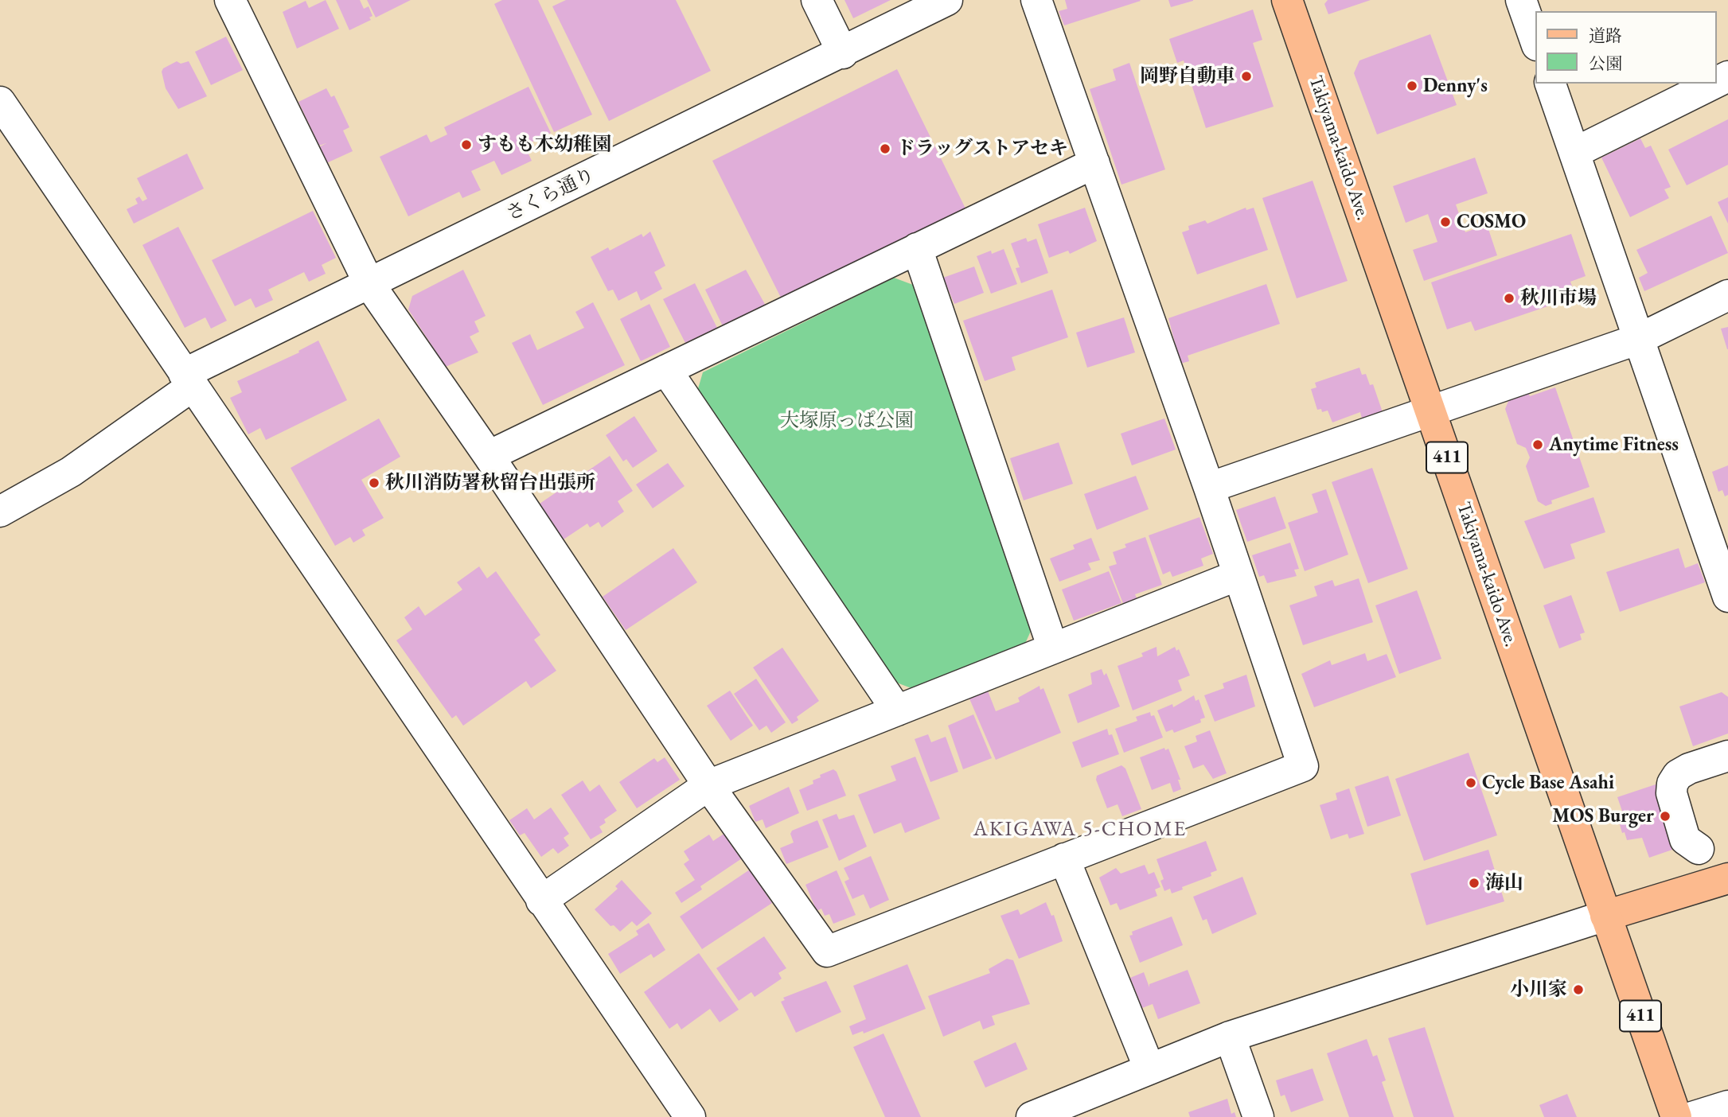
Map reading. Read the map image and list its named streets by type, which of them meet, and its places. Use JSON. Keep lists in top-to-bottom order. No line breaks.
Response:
{"streets":{"main road":["Takiyama-kaido Ave.","411"],"street":["さくら通り"]},"districts":["AKIGAWA 5-CHOME"],"parks":["大塚原っぱ公園"],"places":["岡野自動車","Denny's","すもも木幼稚園","ドラッグストアセキ","COSMO","秋川市場","Anytime Fitness","秋川消防署秋留台出張所","Cycle Base Asahi","MOS Burger","海山","小川家"],"legend":["道路","公園"]}
